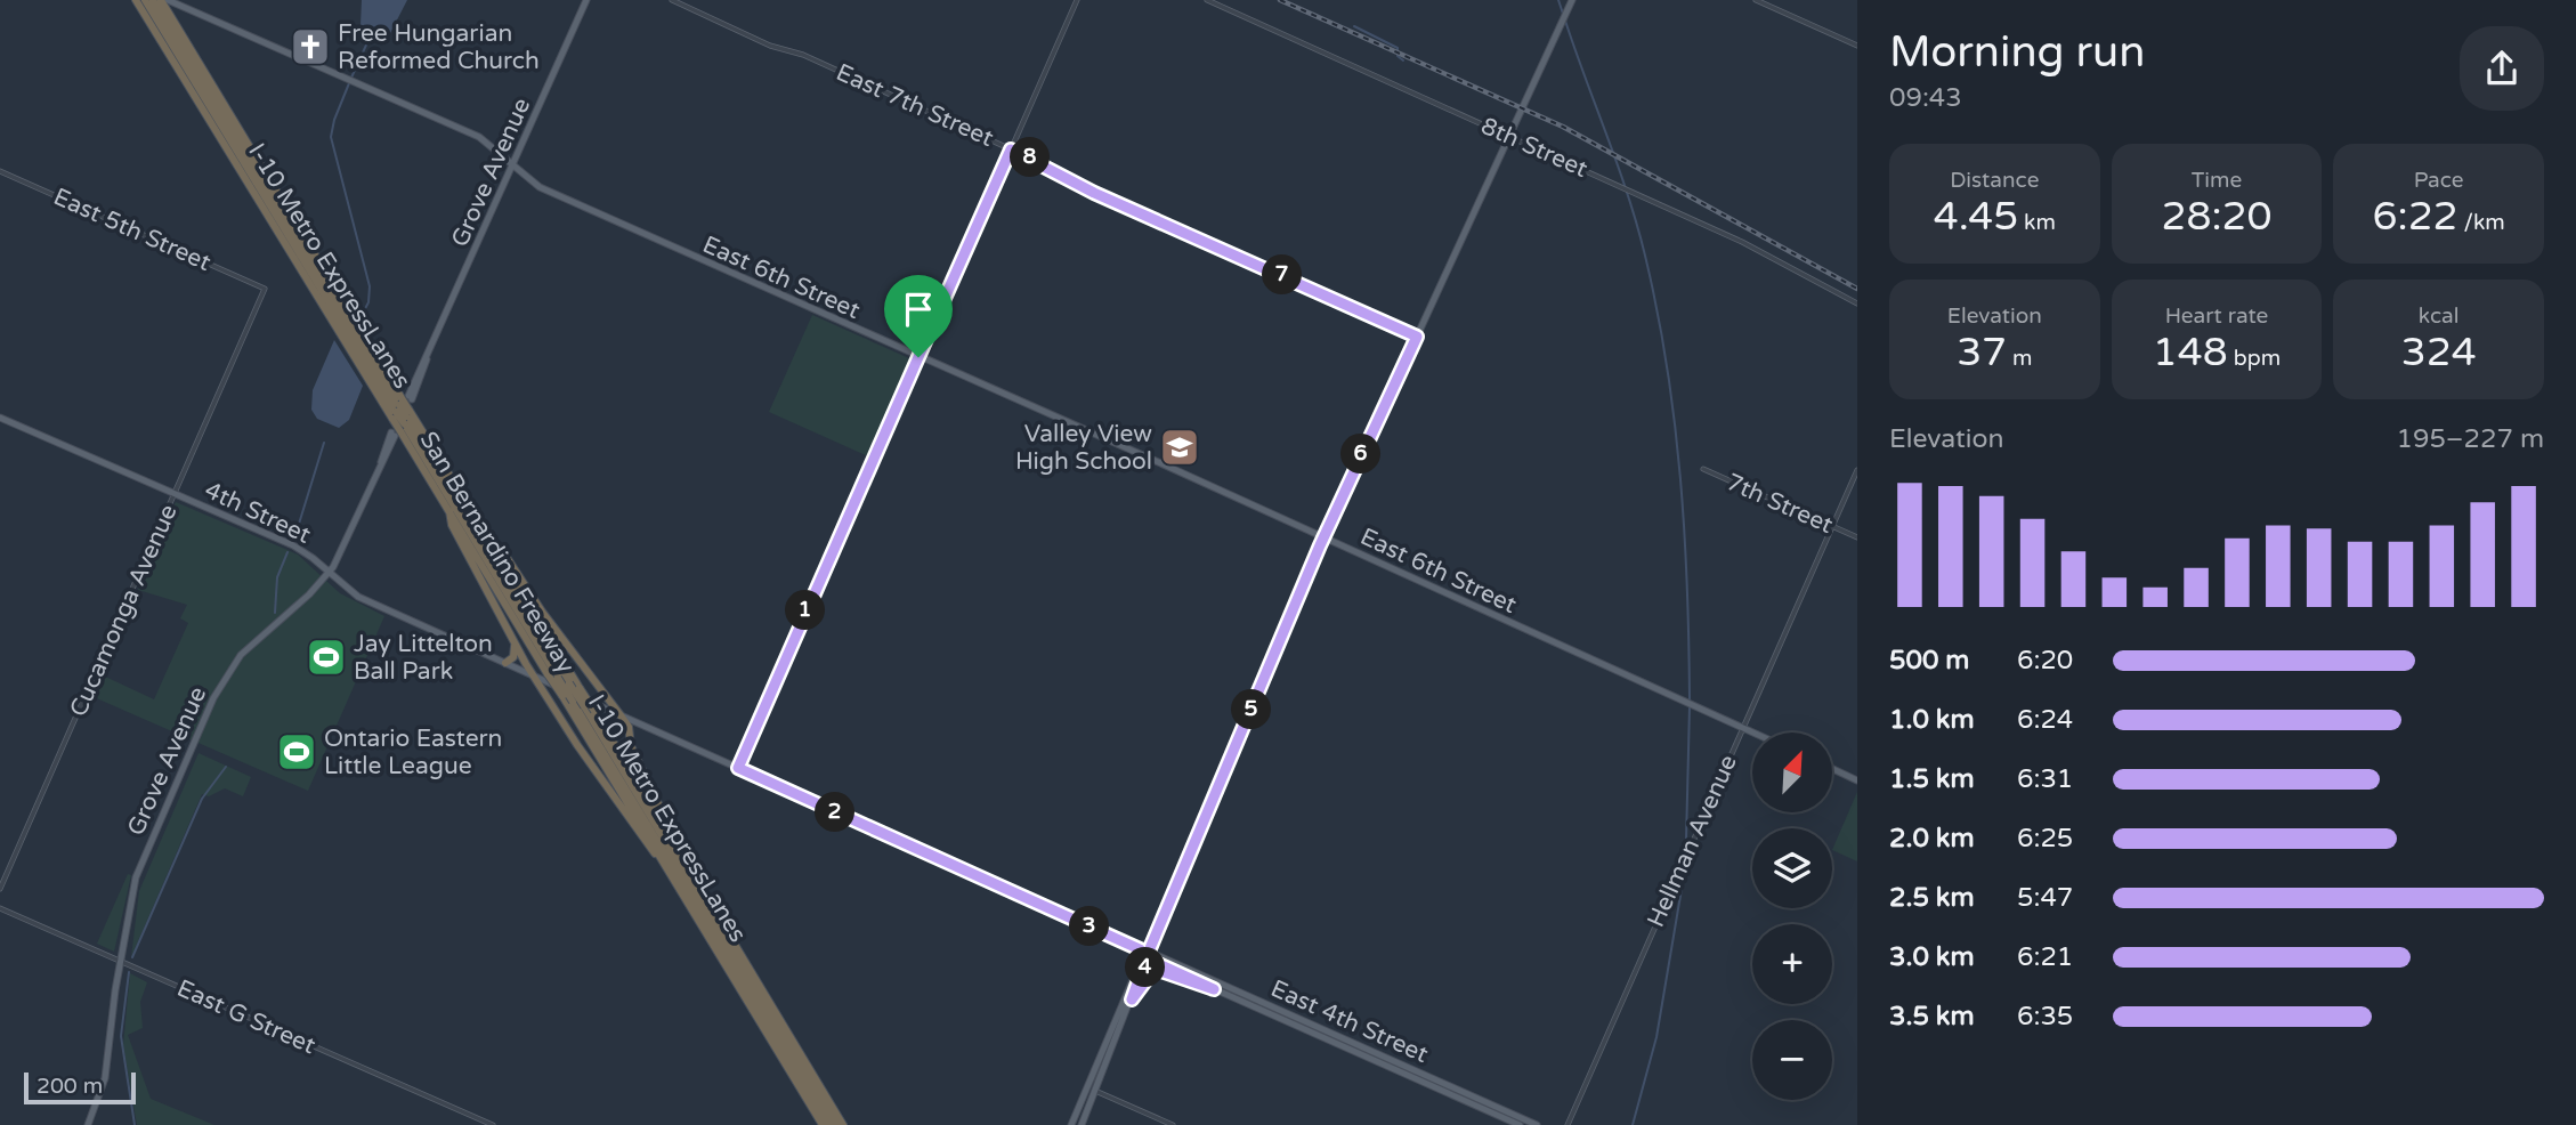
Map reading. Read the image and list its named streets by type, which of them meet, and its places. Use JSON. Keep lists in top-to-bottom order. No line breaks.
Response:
{"streets":{"highway":["I-10 Metro ExpressLanes","San Bernardino Freeway"],"main road":["Grove Avenue","East 6th Street","4th Street","East 4th Street"],"street":["East 7th Street","8th Street","East 5th Street","7th Street","Cucamonga Avenue","Hellman Avenue","East G Street"]},"crossings":[["Grove Avenue","I-10 Metro ExpressLanes"],["Grove Avenue","East 6th Street"],["Grove Avenue","4th Street"],["Grove Avenue","San Bernardino Freeway"],["Grove Avenue","East G Street"],["East 5th Street","Cucamonga Avenue"],["I-10 Metro ExpressLanes","San Bernardino Freeway"],["East 6th Street","Hellman Avenue"],["7th Street","Hellman Avenue"],["4th Street","Cucamonga Avenue"],["4th Street","East 4th Street"]],"places":{"church":["Free Hungarian Reformed Church"],"school or university":["Valley View High School"],"sports":["Jay Littelton Ball Park","Ontario Eastern Little League"]},"scale_bar":"200 m","north":"top right","page":{"heading":["Morning run","09:43"],"stats":[["Distance","4.45 km"],["Time","28:20"],["Pace","6:22 /km"],["Elevation","37 m"],["Heart rate","148 bpm"],["kcal","324"]],"pins":["8","7","6","1","5","2","3","4"],"chart":["Elevation","195–227 m"],"list":[{"name":"500 m","note":"6:20"},{"name":"1.0 km","note":"6:24"},{"name":"1.5 km","note":"6:31"},{"name":"2.0 km","note":"6:25"},{"name":"2.5 km","note":"5:47"},{"name":"3.0 km","note":"6:21"},{"name":"3.5 km","note":"6:35"}],"map_buttons":["+","−"],"scale":"200 m"}}
